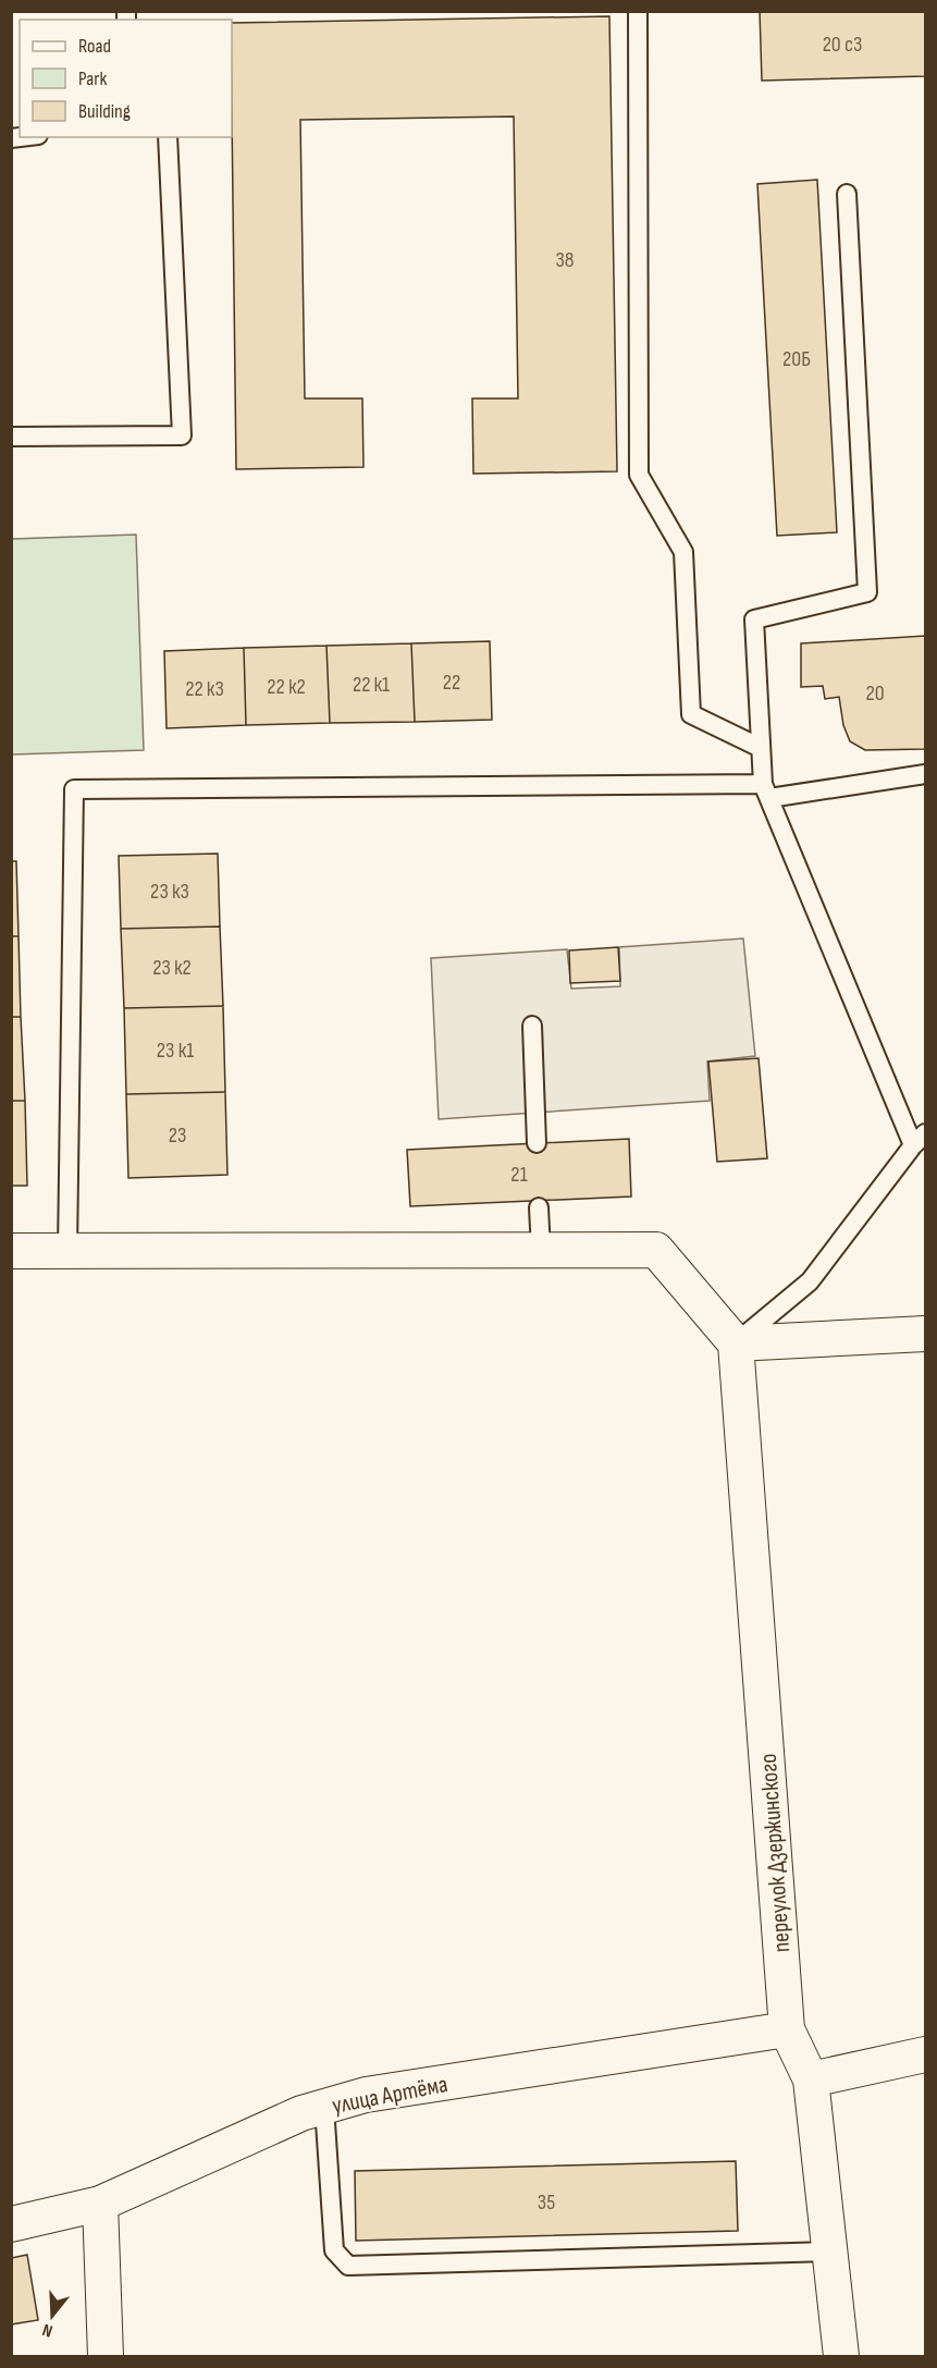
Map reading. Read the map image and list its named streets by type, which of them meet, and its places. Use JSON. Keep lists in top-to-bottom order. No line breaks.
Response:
{"streets":{"street":["переулок Дзержинского","улица Артёма"]},"crossings":[["переулок Дзержинского","улица Артёма"]],"house_numbers":["20 с3","38","20Б","22","22 к1","22 к2","22 к3","20","23 к3","23 к2","23 к1","23","21","35"],"legend":["Road","Park","Building"],"north":"bottom"}
